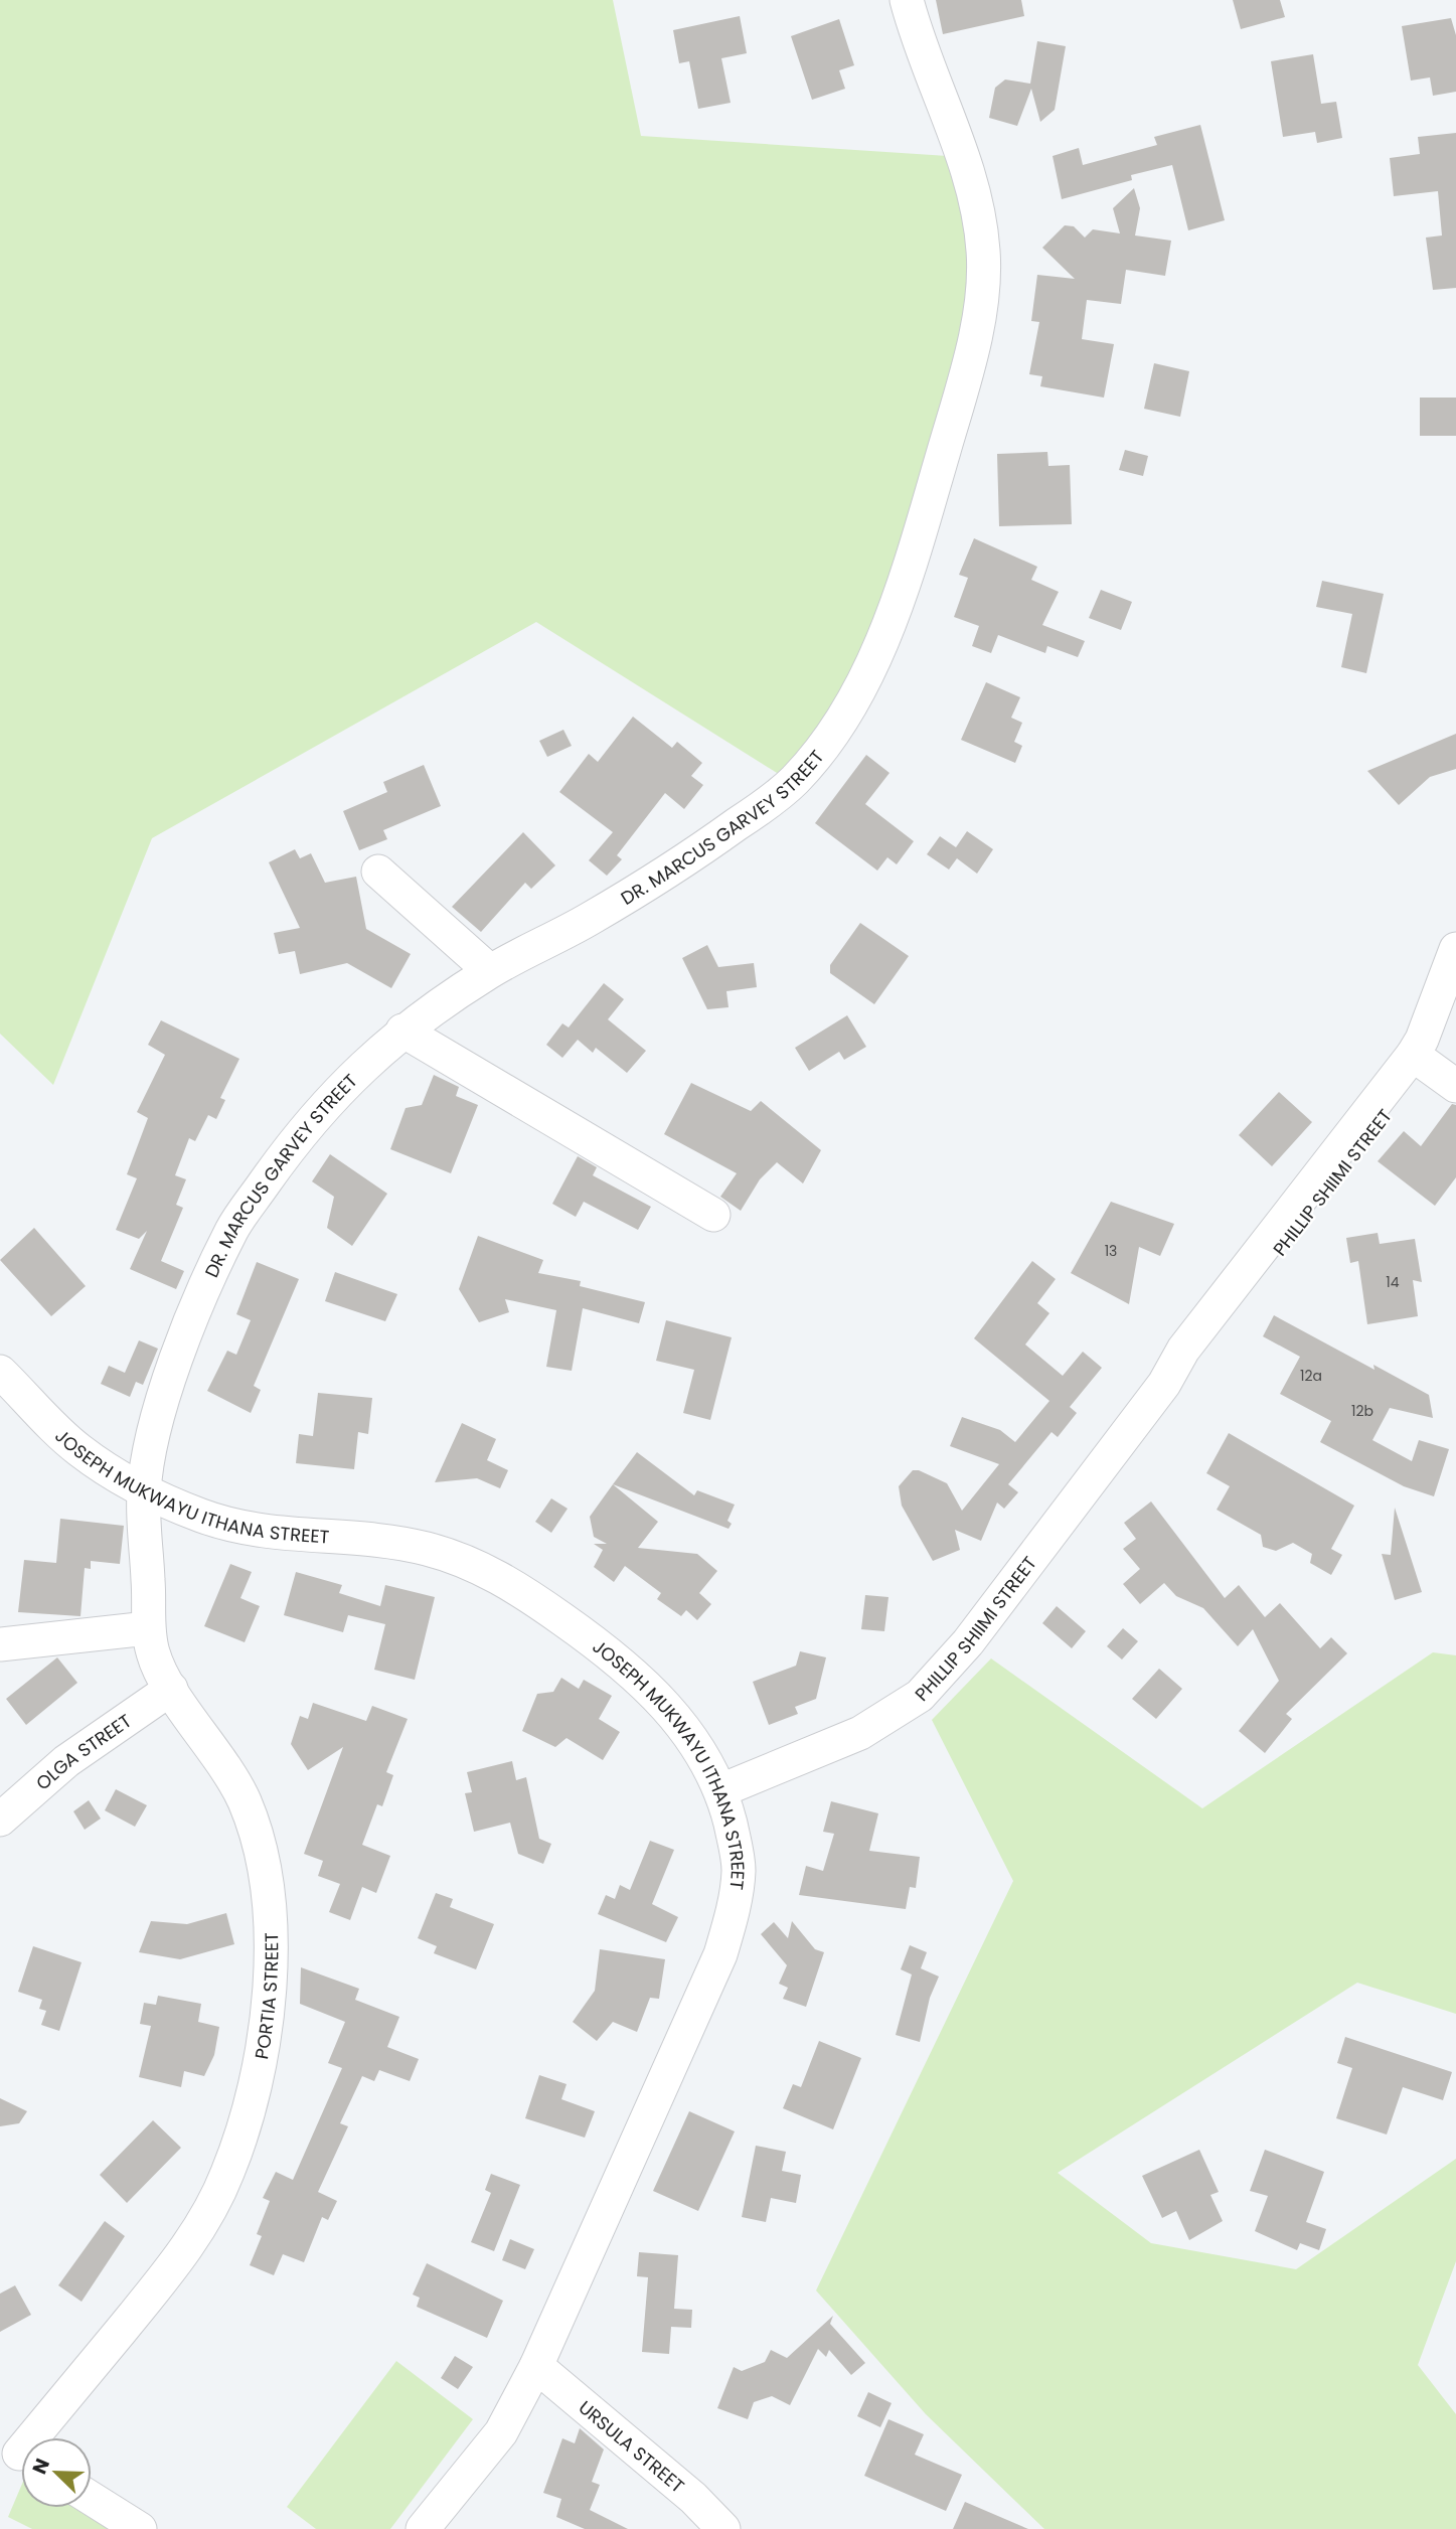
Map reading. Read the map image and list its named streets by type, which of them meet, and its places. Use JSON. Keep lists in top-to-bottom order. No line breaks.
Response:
{"streets":{"street":["DR. MARCUS GARVEY STREET","PHILLIP SHIIMI STREET","JOSEPH MUKWAYU ITHANA STREET","OLGA STREET","PORTIA STREET","URSULA STREET"]},"crossings":[["DR. MARCUS GARVEY STREET","JOSEPH MUKWAYU ITHANA STREET"],["DR. MARCUS GARVEY STREET","PORTIA STREET"],["PHILLIP SHIIMI STREET","JOSEPH MUKWAYU ITHANA STREET"],["JOSEPH MUKWAYU ITHANA STREET","PORTIA STREET"],["JOSEPH MUKWAYU ITHANA STREET","URSULA STREET"],["OLGA STREET","PORTIA STREET"]],"house_numbers":["13","14","12a","12b"],"north":"top left"}
